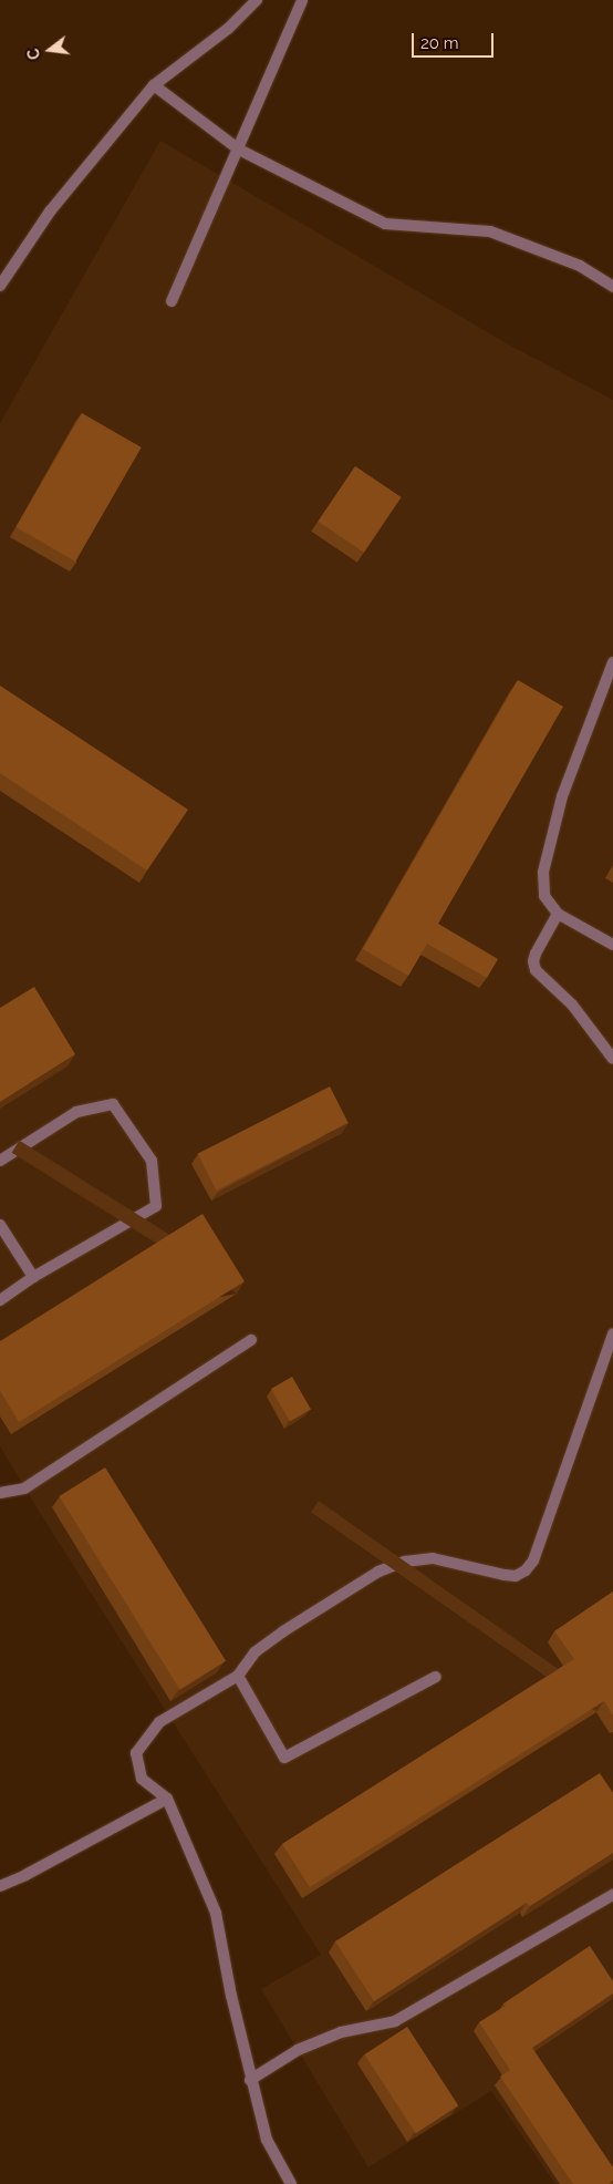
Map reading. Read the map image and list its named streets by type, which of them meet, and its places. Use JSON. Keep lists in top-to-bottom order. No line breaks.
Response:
{"scale_bar":"20 m","north":"left"}
